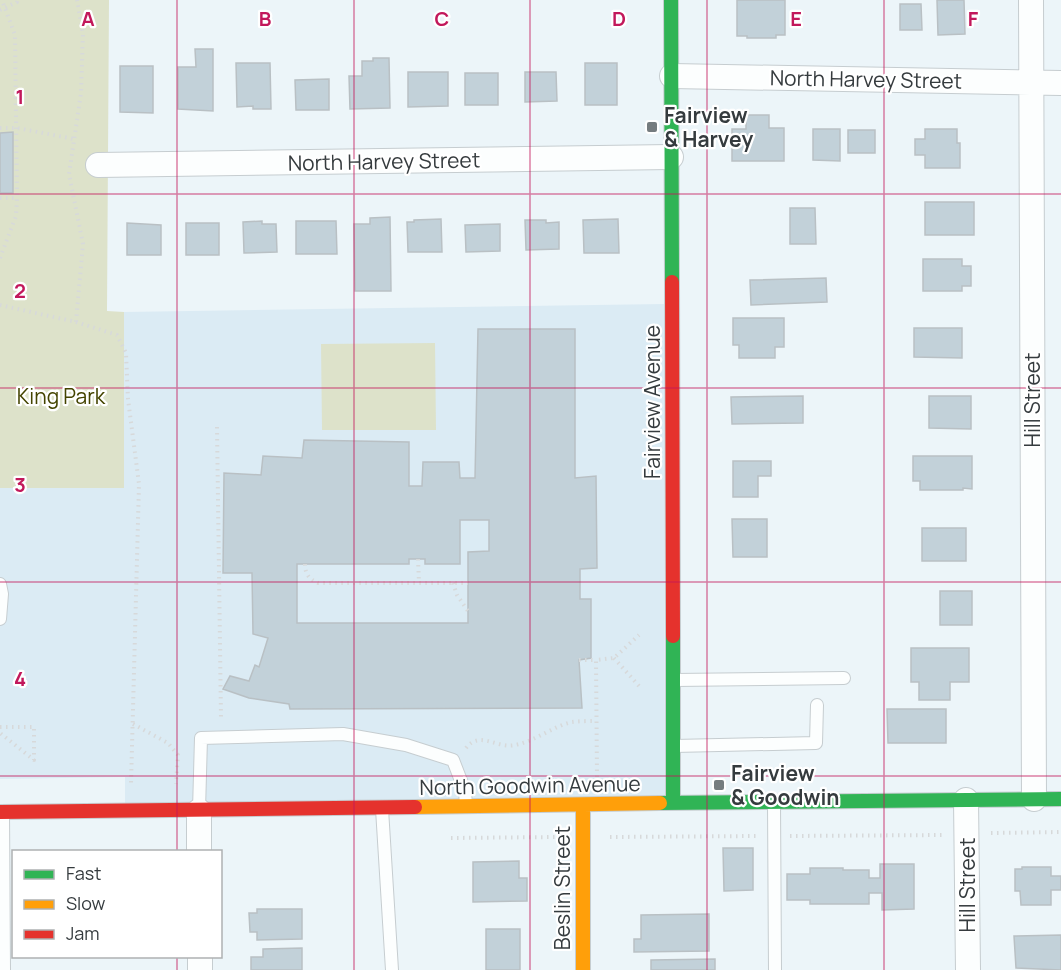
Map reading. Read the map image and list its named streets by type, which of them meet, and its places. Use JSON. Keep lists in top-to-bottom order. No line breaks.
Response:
{"streets":{"street":["North Harvey Street","Hill Street","Fairview Avenue","North Goodwin Avenue","Beslin Street"]},"crossings":[["North Harvey Street","Hill Street"],["North Harvey Street","Fairview Avenue"],["Hill Street","North Goodwin Avenue"],["Fairview Avenue","North Goodwin Avenue"],["North Goodwin Avenue","Beslin Street"]],"parks":["King Park"],"places":{"transit":["Fairview & Harvey","Fairview & Goodwin"]},"legend":["Fast","Slow","Jam"],"grid":{"columns":["A","B","C","D","E","F"],"rows":["1","2","3","4"]}}
